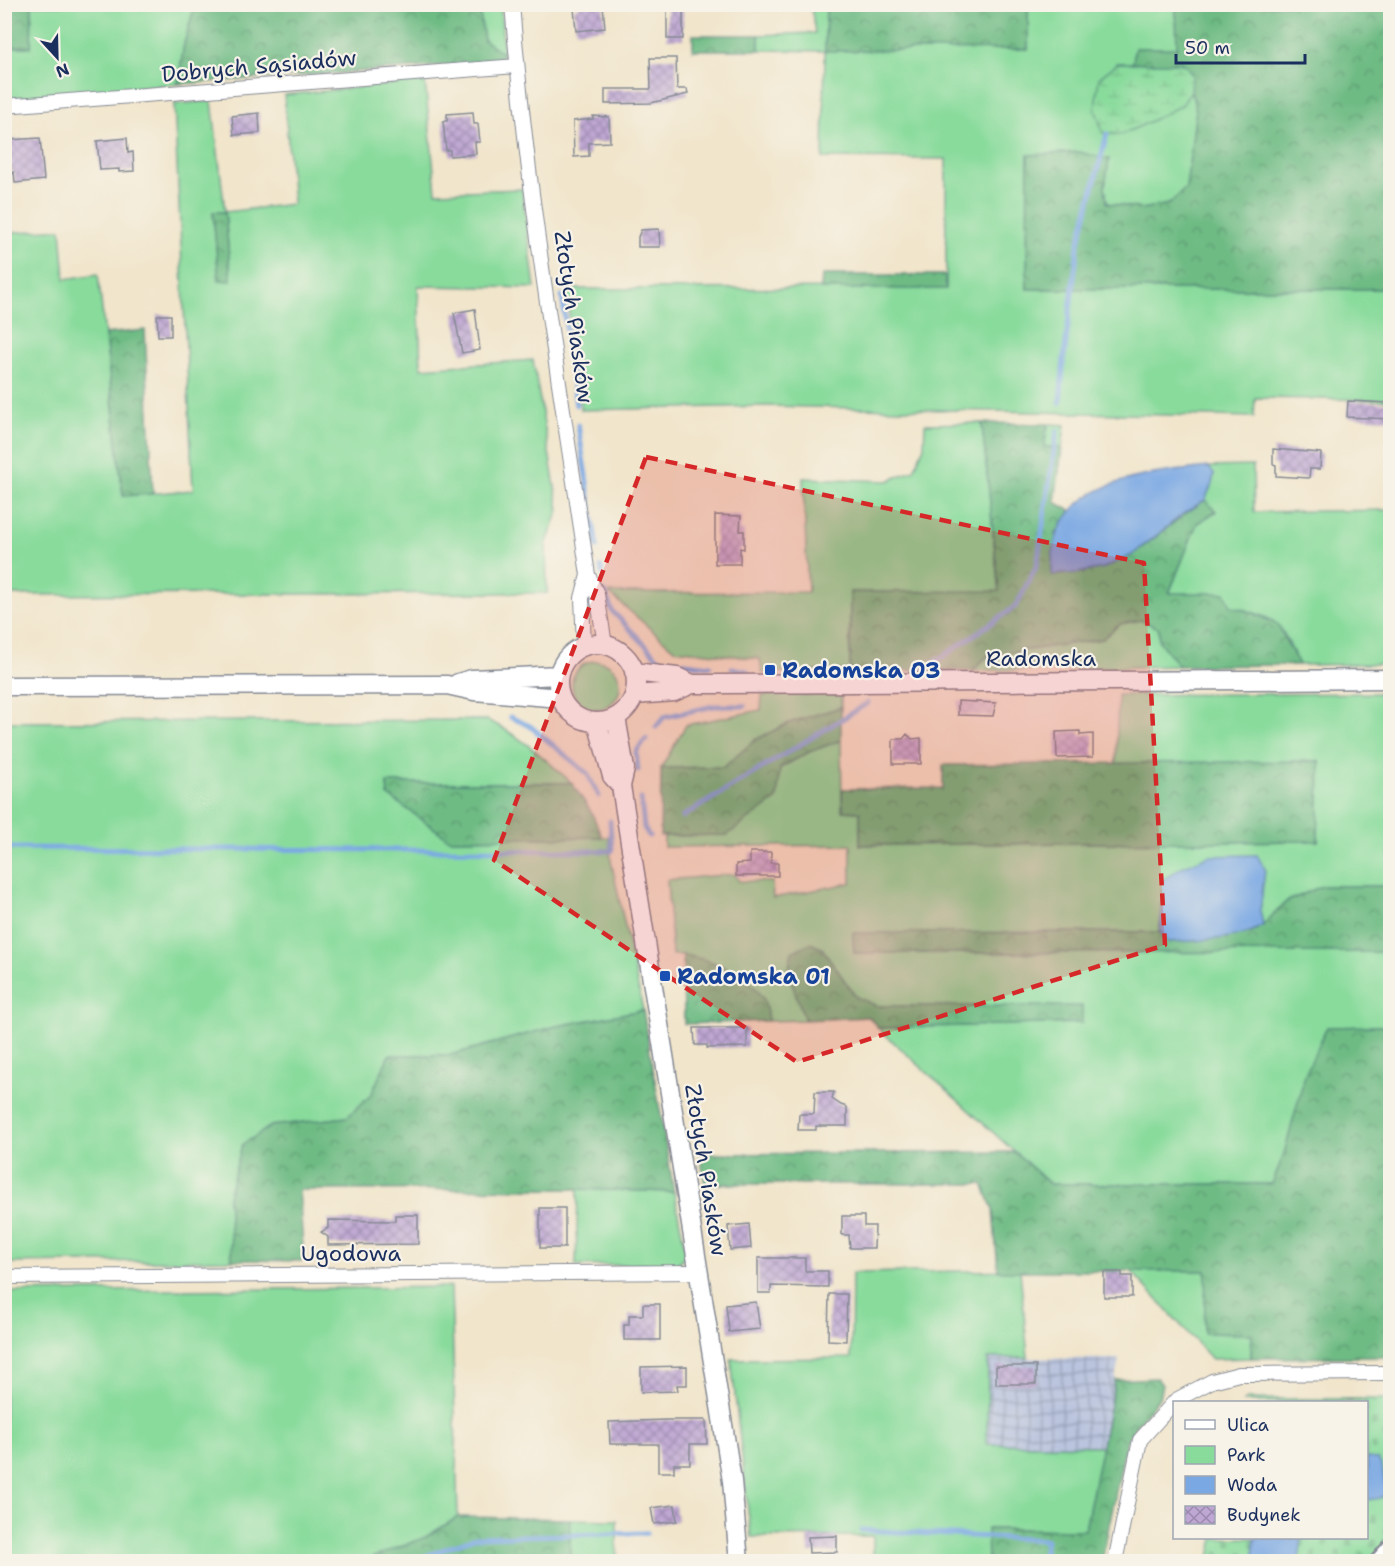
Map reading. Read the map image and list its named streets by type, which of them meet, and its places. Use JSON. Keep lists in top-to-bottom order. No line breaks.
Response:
{"streets":{"street":["Dobrych Sąsiadów","Złotych Piasków","Radomska","Ugodowa"]},"crossings":[["Dobrych Sąsiadów","Złotych Piasków"],["Złotych Piasków","Radomska"],["Złotych Piasków","Ugodowa"]],"places":{"transit":["Radomska 03","Radomska 01"]},"legend":["Ulica","Park","Woda","Budynek"],"scale_bar":"50 m","north":"bottom"}
